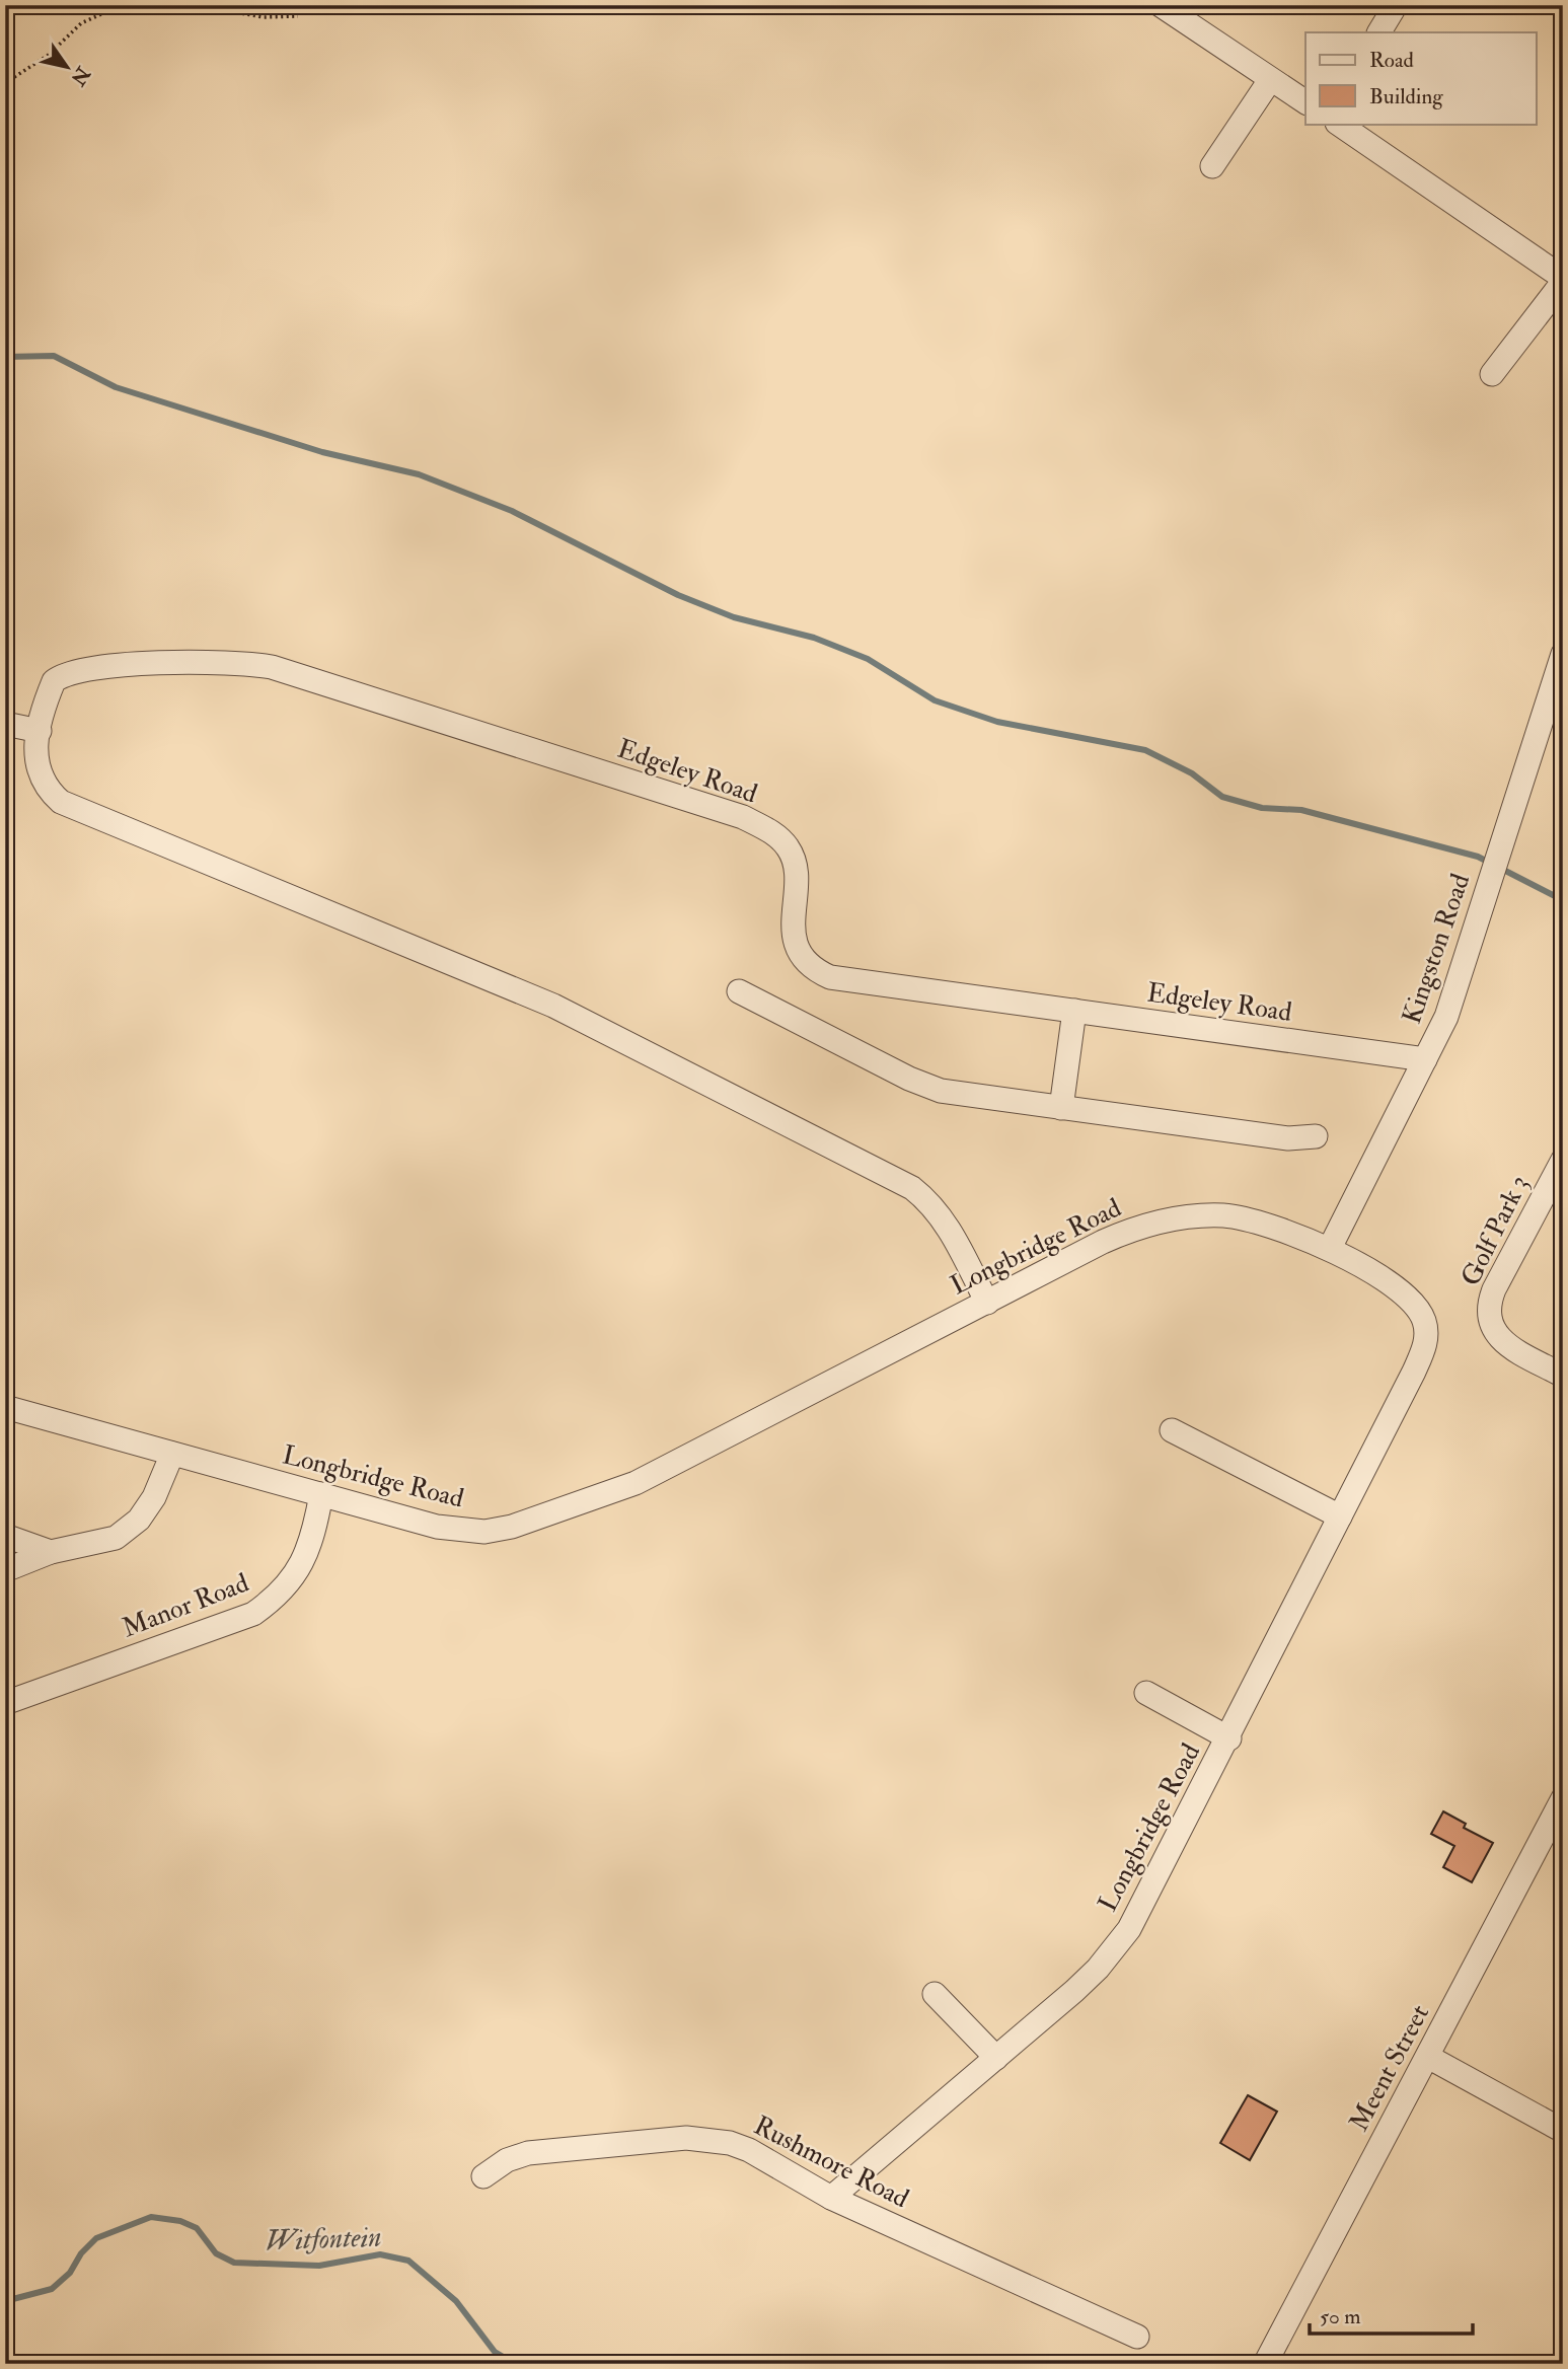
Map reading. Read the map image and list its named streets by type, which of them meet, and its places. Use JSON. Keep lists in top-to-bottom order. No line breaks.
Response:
{"streets":{"street":["Edgeley Road","Kingston Road","Golf Park 3","Longbridge Road","Manor Road","Meent Street","Rushmore Road"]},"crossings":[["Edgeley Road","Kingston Road"],["Edgeley Road","Longbridge Road"],["Kingston Road","Longbridge Road"],["Longbridge Road","Manor Road"],["Longbridge Road","Rushmore Road"]],"water":["Witfontein"],"legend":["Road","Building"],"scale_bar":"50 m","north":"bottom right"}
